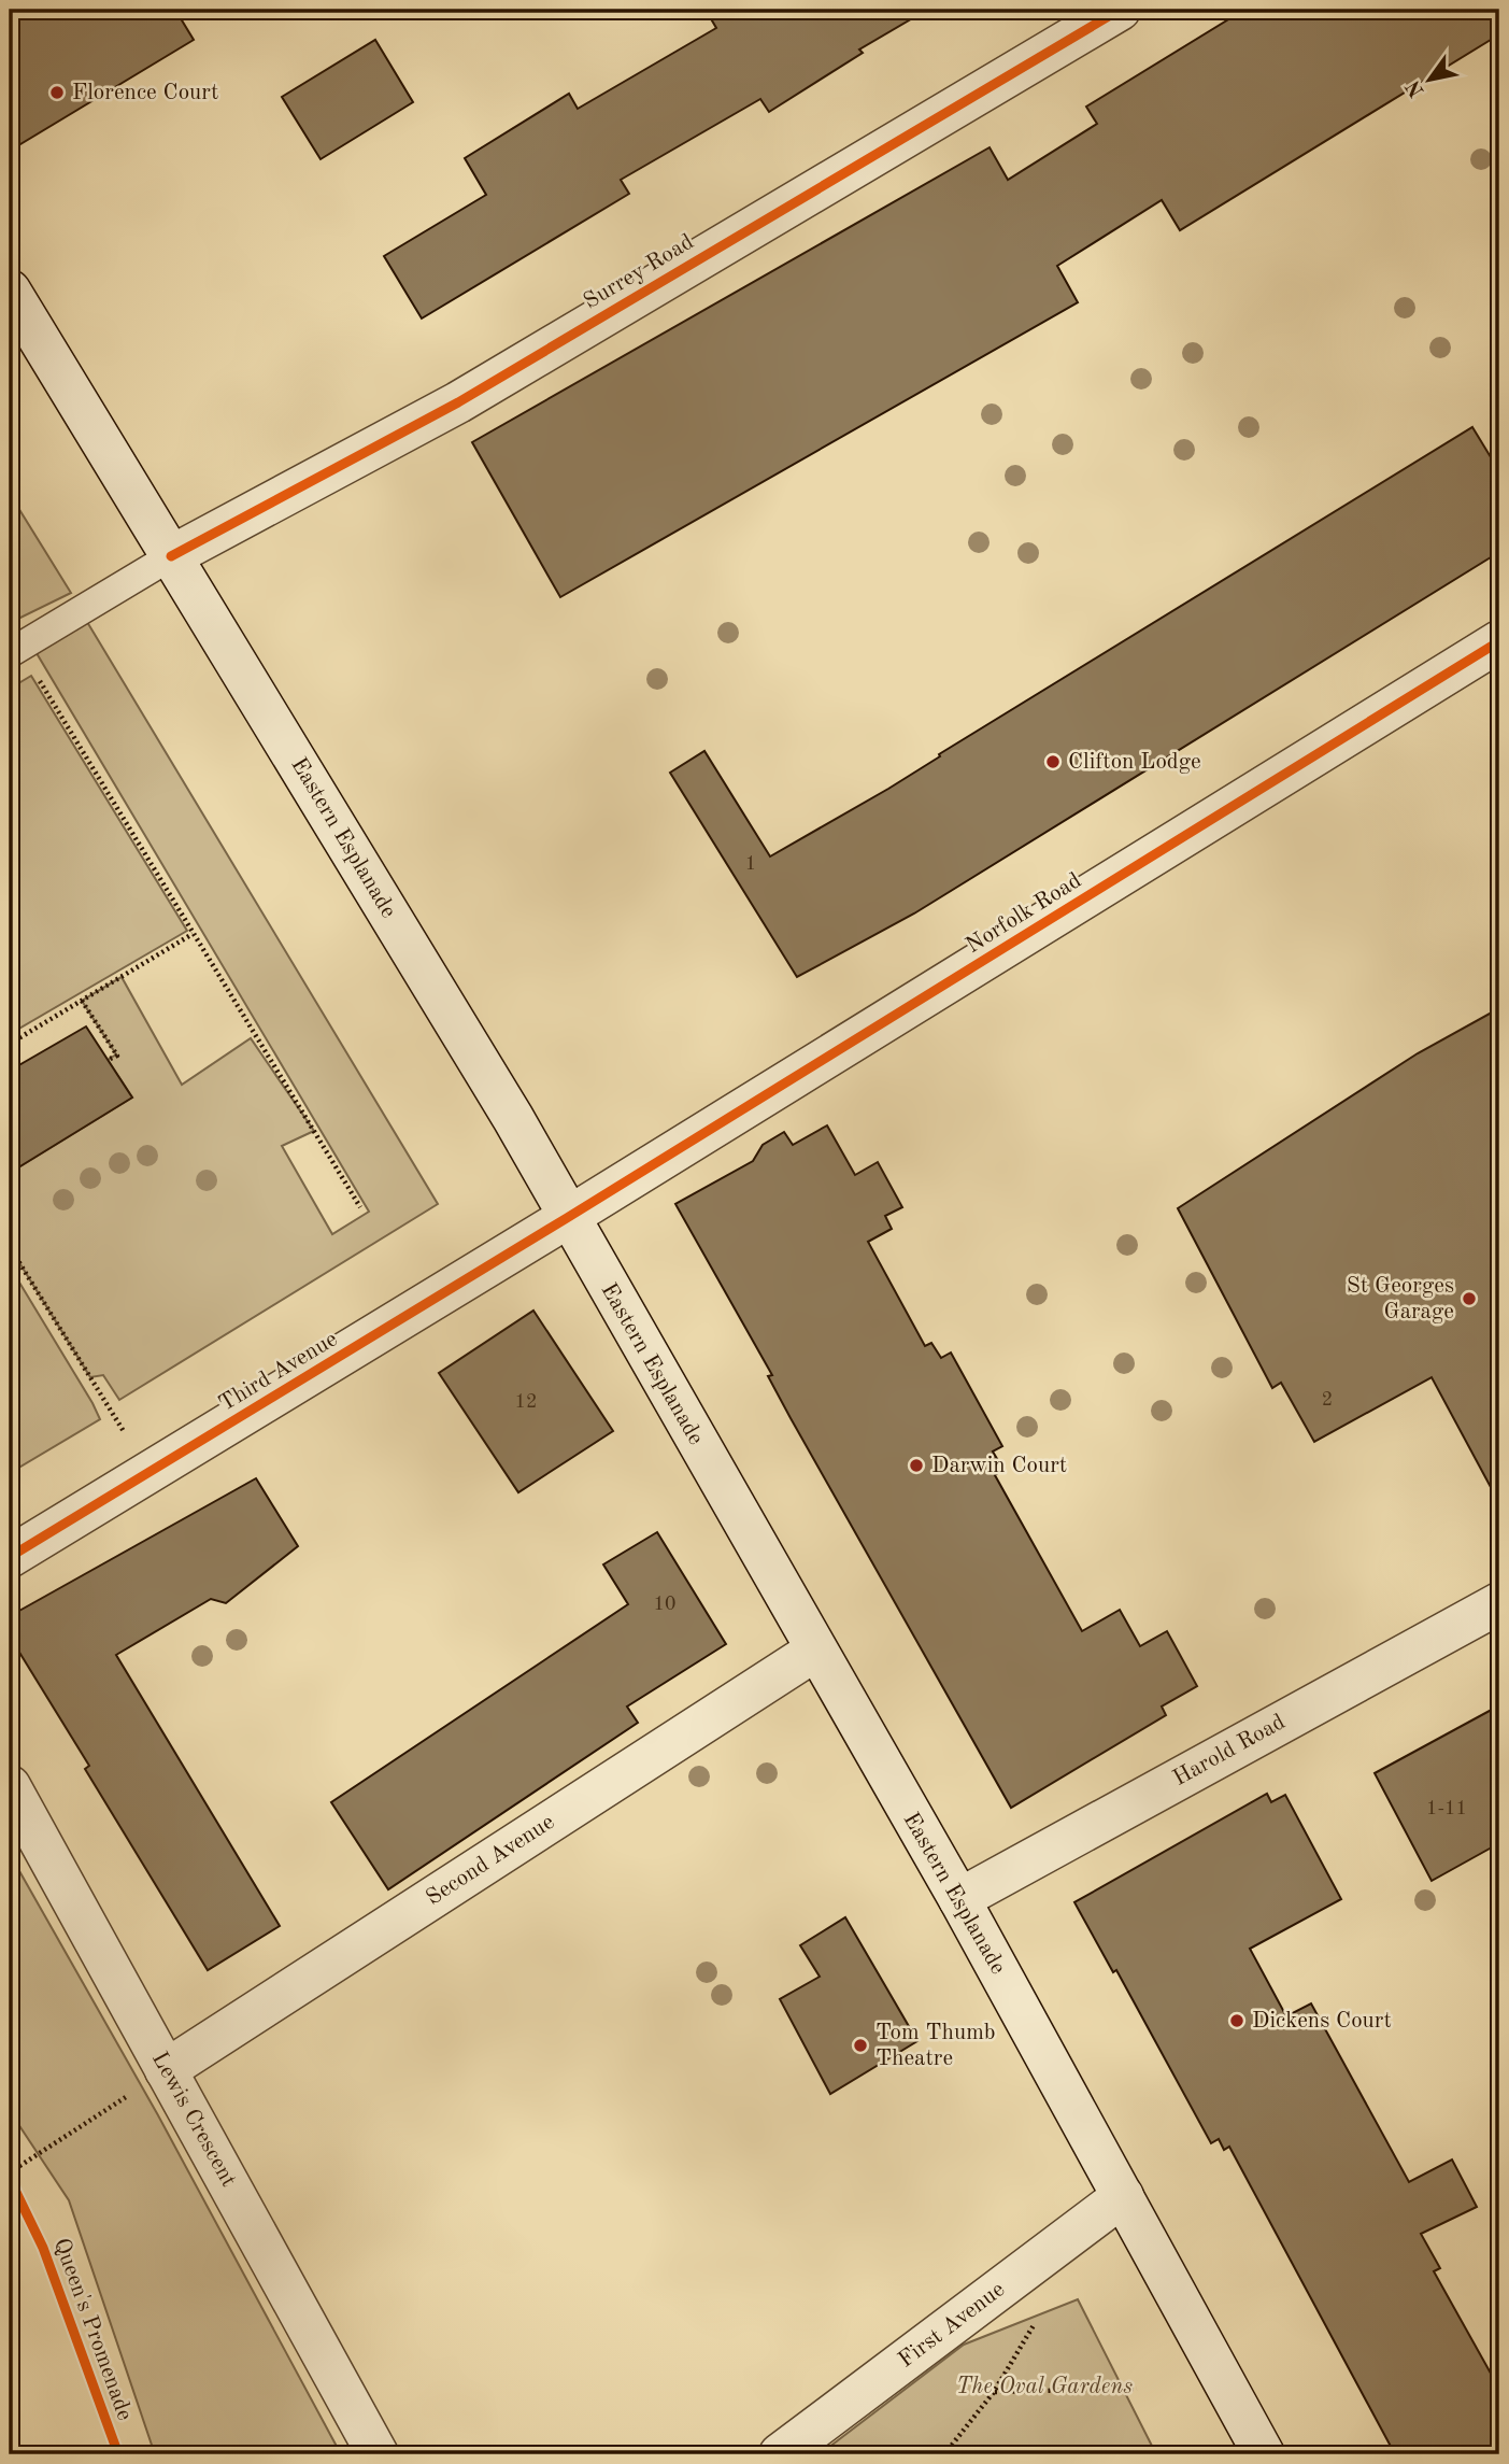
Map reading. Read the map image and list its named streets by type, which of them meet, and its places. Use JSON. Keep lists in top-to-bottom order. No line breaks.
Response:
{"streets":{"street":["Surrey Road","Eastern Esplanade","Norfolk Road","Third Avenue","Harold Road","Second Avenue","Lewis Crescent","First Avenue"],"cycle path":["Queen's Promenade"]},"crossings":[["Surrey Road","Eastern Esplanade"],["Eastern Esplanade","Norfolk Road"],["Eastern Esplanade","Third Avenue"],["Eastern Esplanade","Harold Road"],["Eastern Esplanade","Second Avenue"],["Eastern Esplanade","First Avenue"],["Norfolk Road","Third Avenue"],["Second Avenue","Lewis Crescent"]],"parks":["The Oval Gardens"],"places":["Florence Court","Clifton Lodge","St Georges Garage","Darwin Court","Dickens Court","Tom Thumb Theatre"],"house_numbers":["1","2","12","10","1-11"],"north":"bottom left"}
